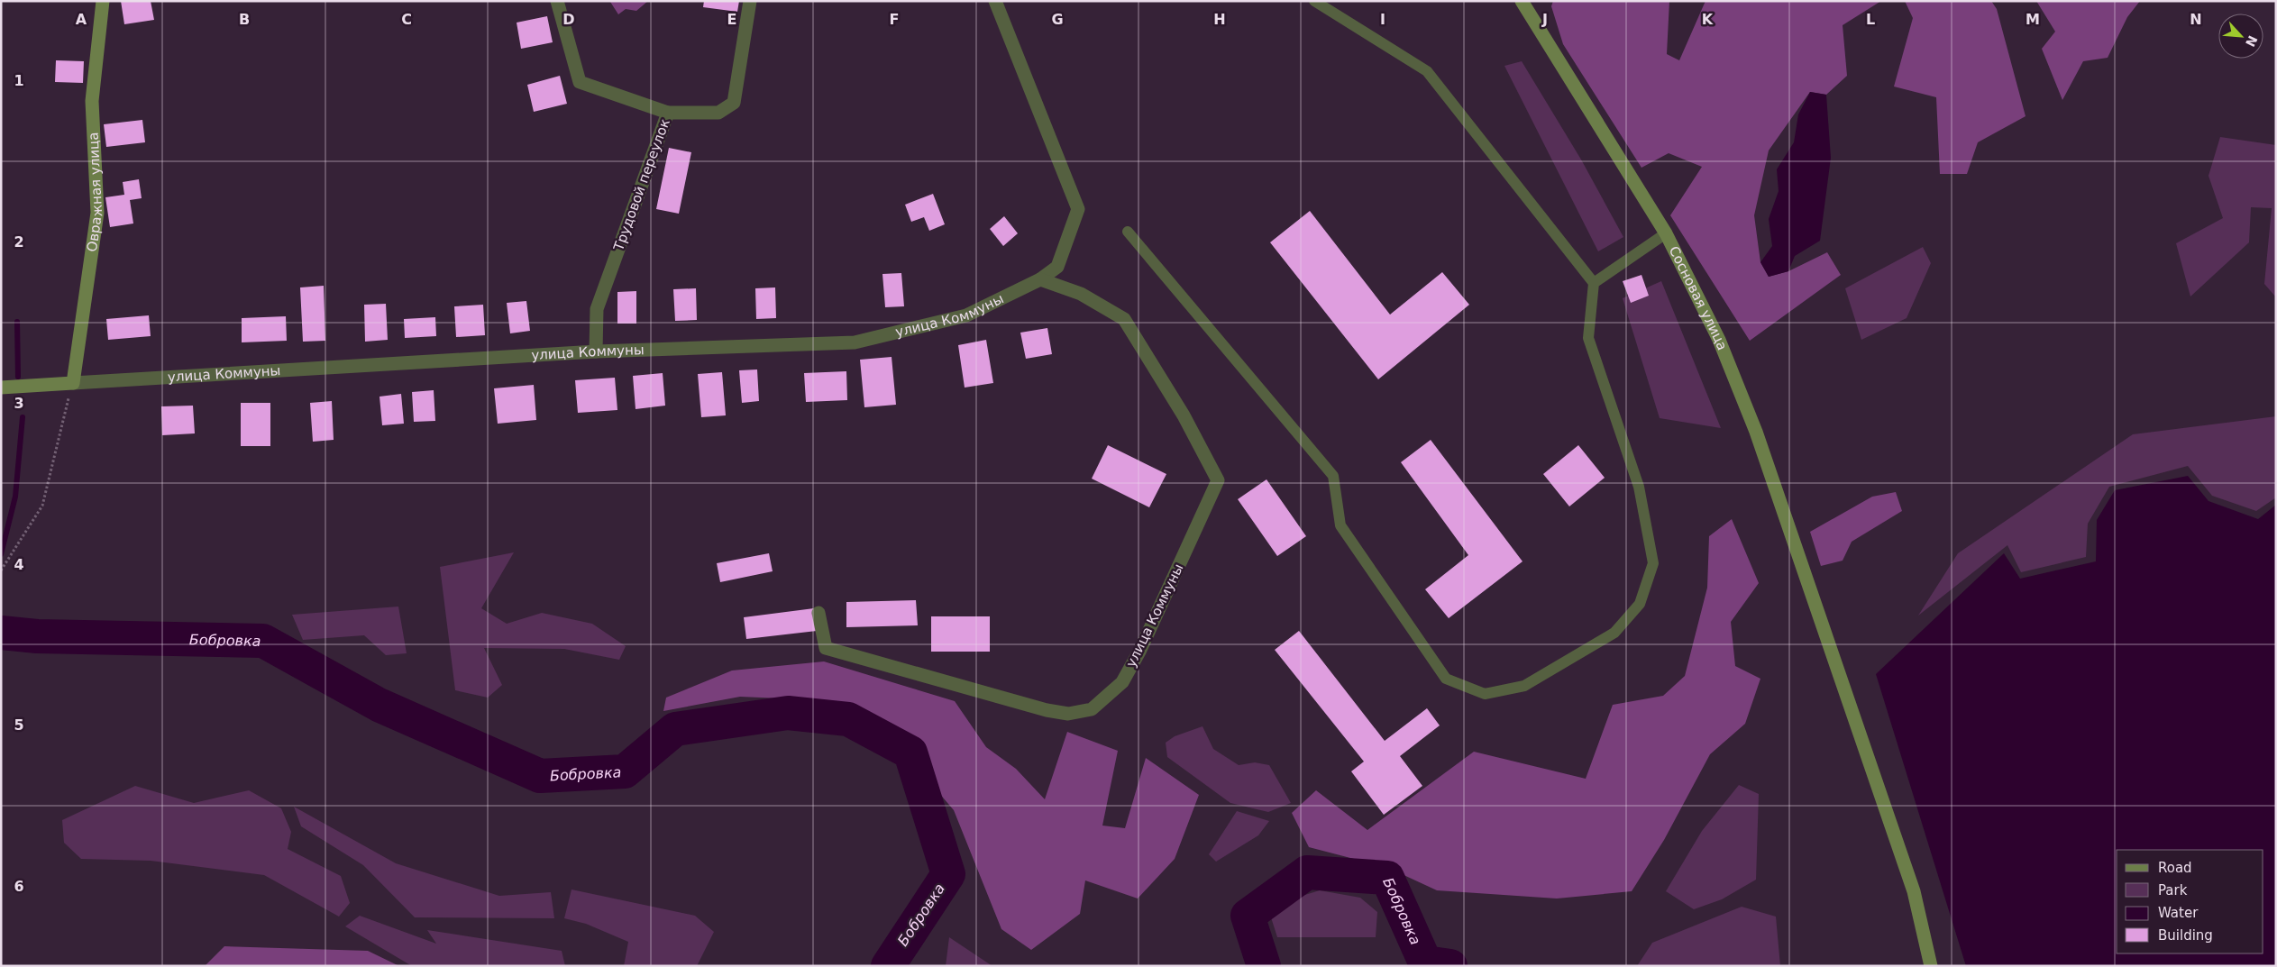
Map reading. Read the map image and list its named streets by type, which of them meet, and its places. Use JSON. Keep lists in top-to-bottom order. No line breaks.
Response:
{"streets":{"street":["Трудовой переулок","Овражная улица","Сосновая улица","улица Коммуны"]},"crossings":[["Трудовой переулок","улица Коммуны"],["Овражная улица","улица Коммуны"]],"water":["Бобровка"],"legend":["Road","Park","Water","Building"],"north":"bottom right","grid":{"columns":["A","B","C","D","E","F","G","H","I","J","K","L","M","N"],"rows":["1","2","3","4","5","6"]}}
